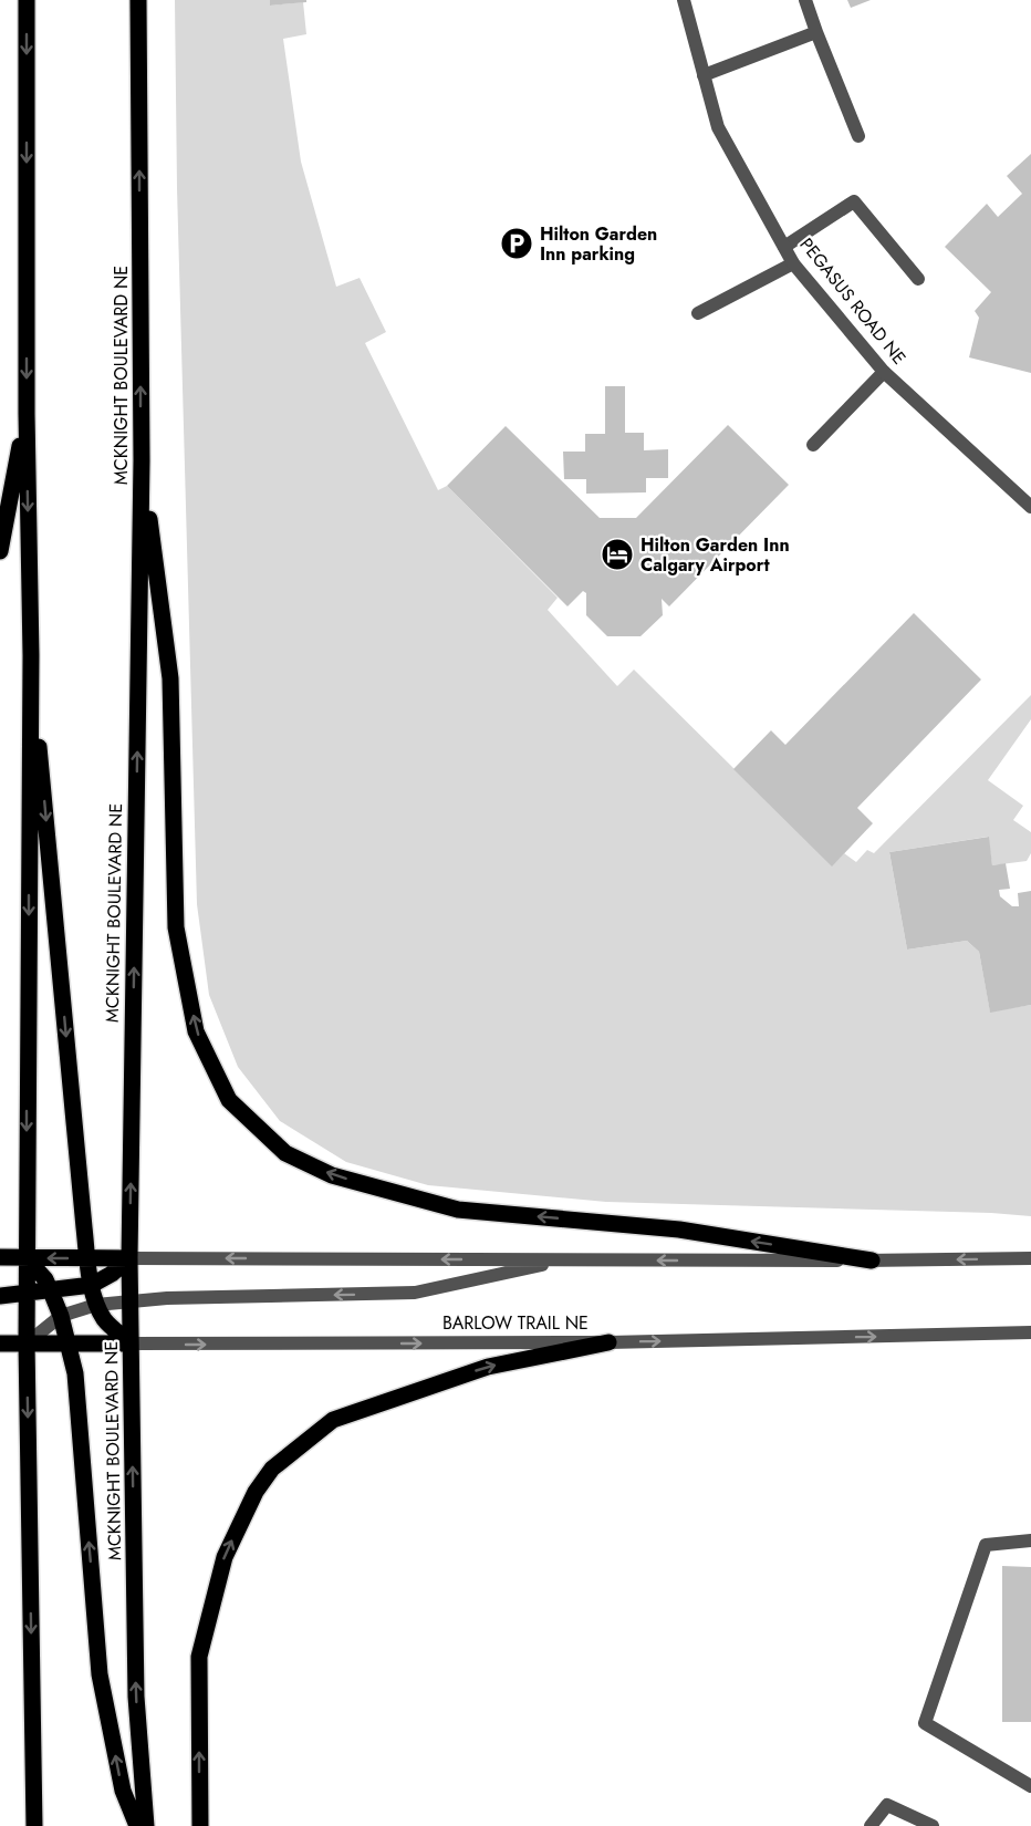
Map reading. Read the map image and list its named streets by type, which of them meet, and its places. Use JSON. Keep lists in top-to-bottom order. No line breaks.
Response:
{"streets":{"main road":["MCKNIGHT BOULEVARD NE","BARLOW TRAIL NE"],"street":["PEGASUS ROAD NE"]},"crossings":[["MCKNIGHT BOULEVARD NE","BARLOW TRAIL NE"]],"one_way":["BARLOW TRAIL NE"],"places":{"parking":["Hilton Garden Inn parking"],"hotel":["Hilton Garden Inn Calgary Airport"]}}
